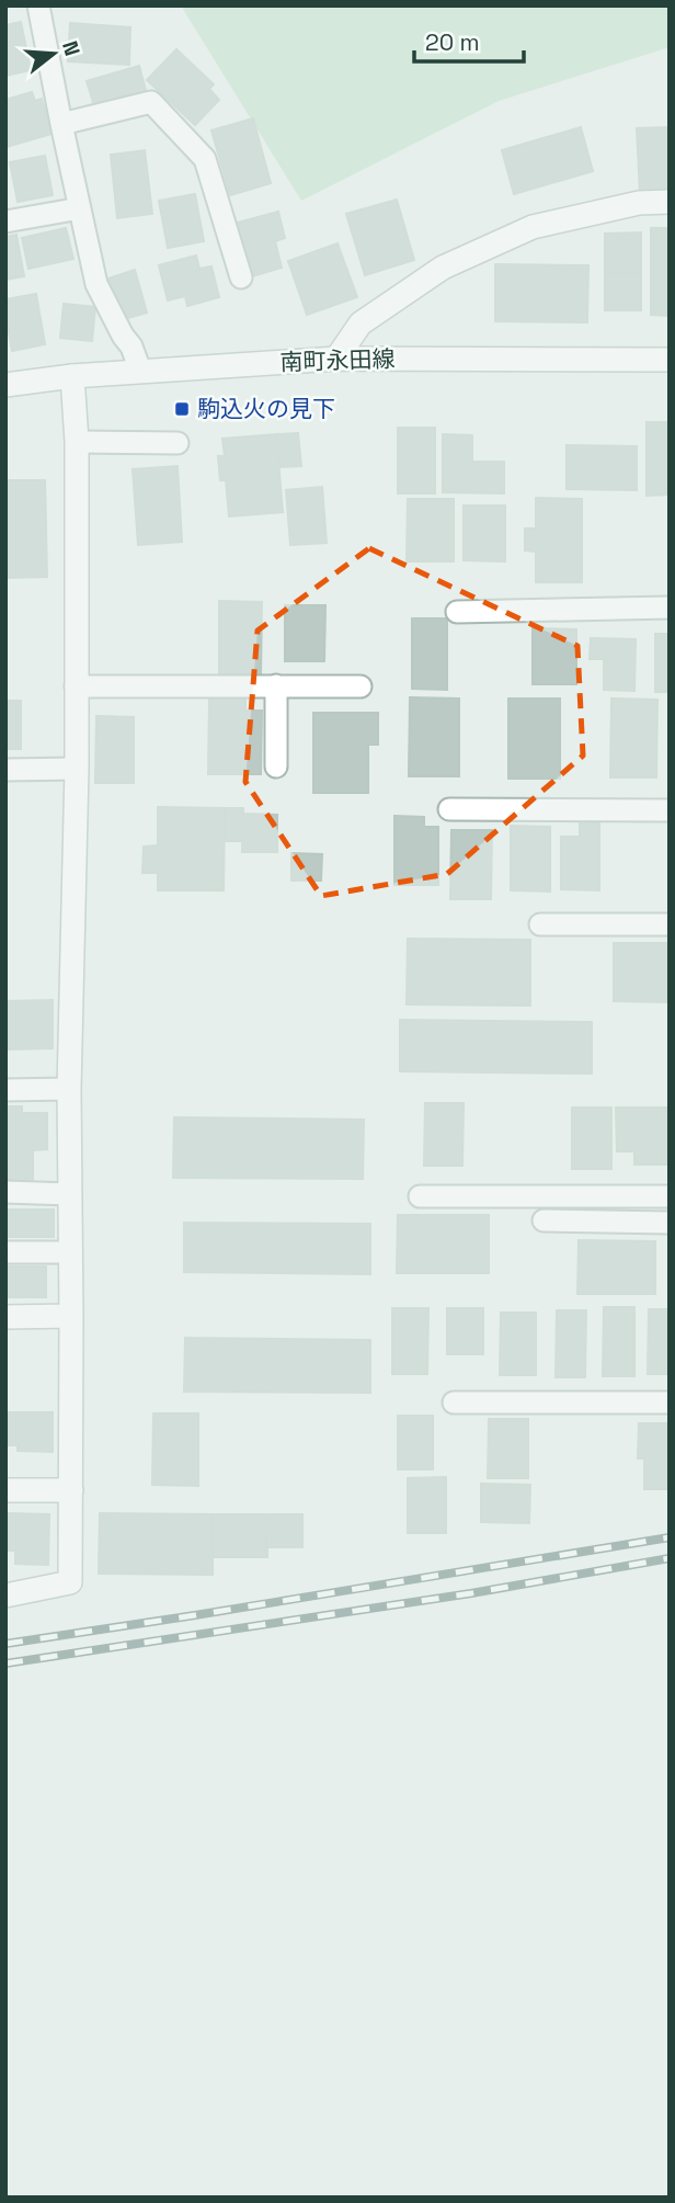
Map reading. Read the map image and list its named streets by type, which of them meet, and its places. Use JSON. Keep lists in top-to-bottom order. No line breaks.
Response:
{"streets":{"street":["南町永田線"]},"places":{"transit":["駒込火の見下"]},"scale_bar":"20 m","north":"right"}
